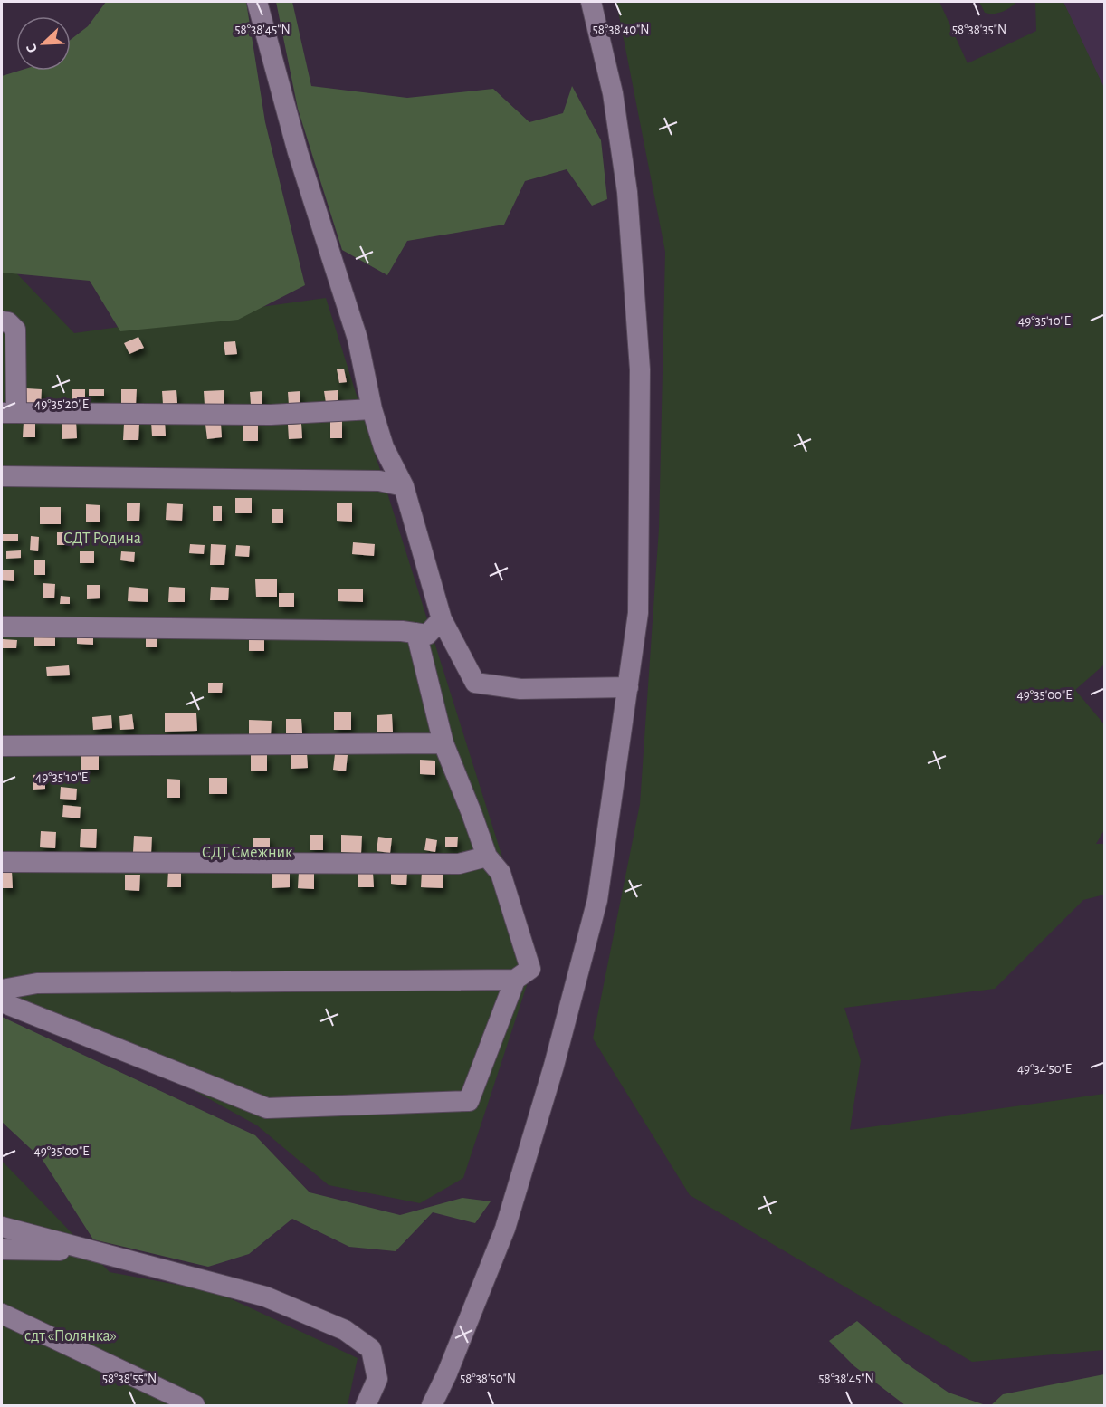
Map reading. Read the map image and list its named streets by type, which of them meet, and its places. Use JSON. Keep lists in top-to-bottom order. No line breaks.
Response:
{"parks":["СДТ Родина","СДТ Смежник","сдт «Полянка»"],"north":"bottom left","coordinates":["58°38'45\"N","58°38'40\"N","58°38'35\"N","49°35'10\"E","49°35'20\"E","49°35'00\"E","49°34'50\"E","58°38'55\"N","58°38'50\"N"]}
